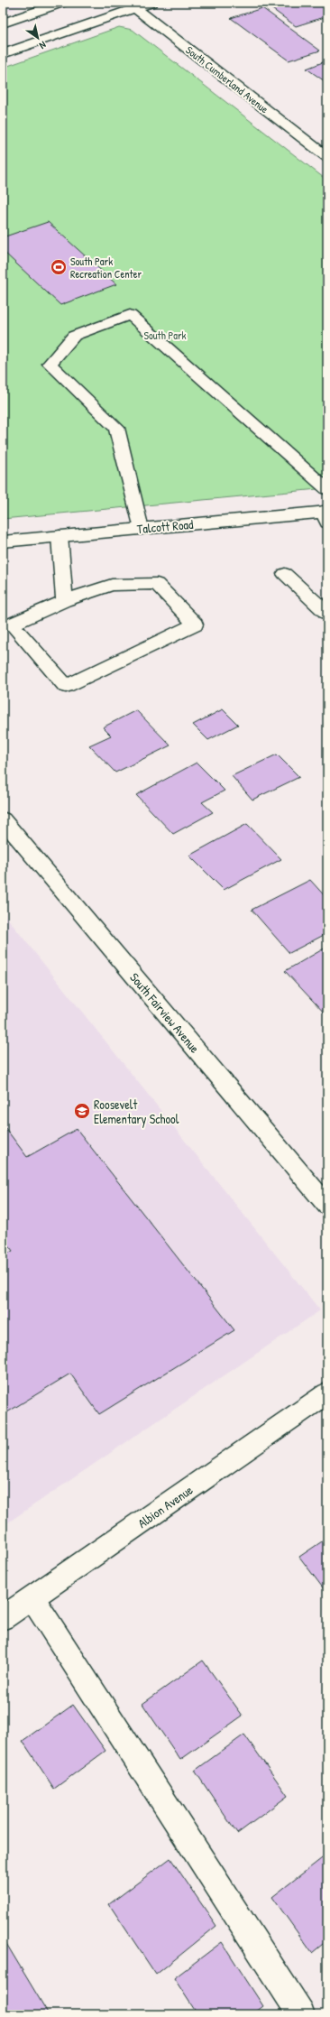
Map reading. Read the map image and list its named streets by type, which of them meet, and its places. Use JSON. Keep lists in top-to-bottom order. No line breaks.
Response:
{"streets":{"street":["South Cumberland Avenue","Talcott Road","South Fairview Avenue","Albion Avenue"]},"parks":["South Park"],"places":{"sports":["South Park Recreation Center"],"school or university":["Roosevelt Elementary School"]},"north":"bottom right"}
